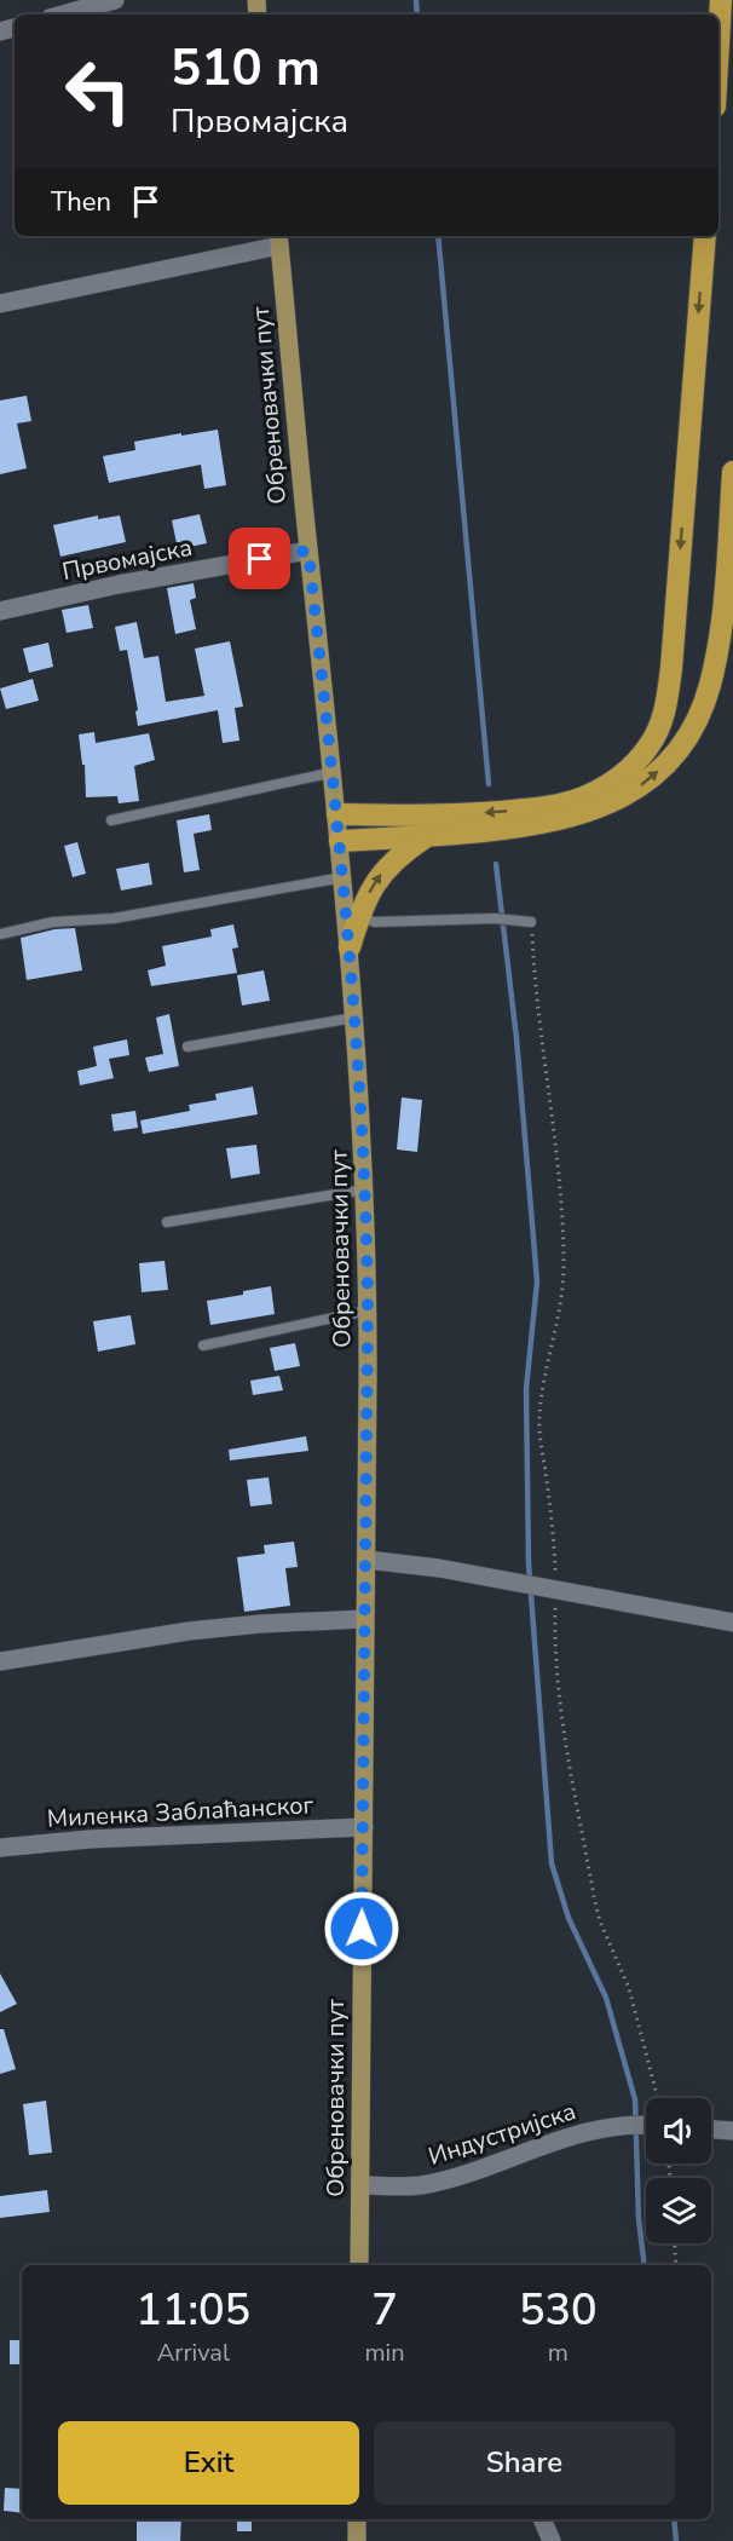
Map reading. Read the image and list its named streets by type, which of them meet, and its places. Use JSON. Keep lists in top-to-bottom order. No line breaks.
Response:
{"streets":{"main road":["Обреновачки пут"],"street":["Првомајска","Миленка Заблаћанског","Индустријска"]},"crossings":[["Обреновачки пут","Првомајска"],["Обреновачки пут","Миленка Заблаћанског"],["Обреновачки пут","Индустријска"]],"page":{"turn":["510 m","Првомајска"],"then":"Then","eta":["11:05","Arrival","7","min","530","m"],"buttons":["Exit","Share"]}}
